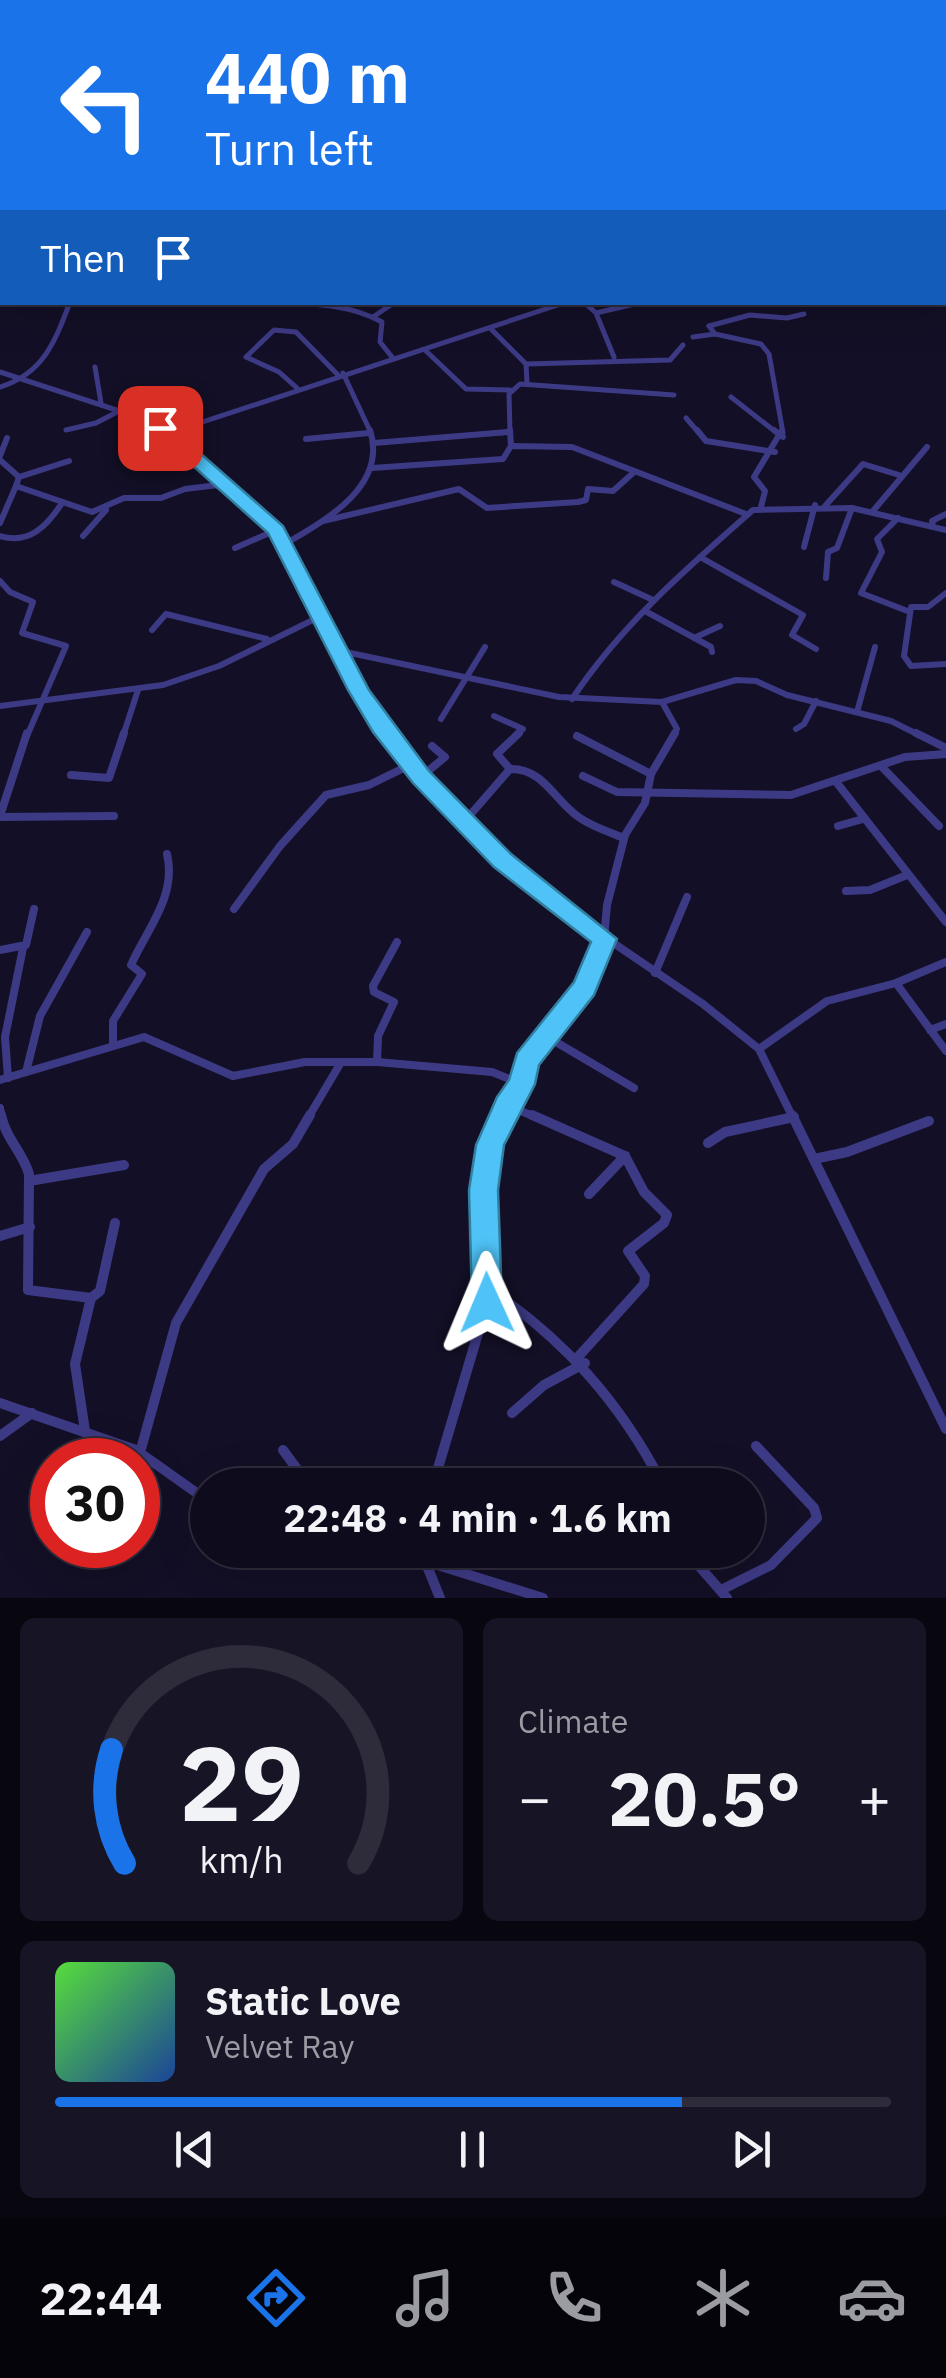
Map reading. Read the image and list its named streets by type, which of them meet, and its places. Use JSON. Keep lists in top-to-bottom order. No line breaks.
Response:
{"page":{"turn":["440 m","Turn left"],"then":"Then","limit":"30","trip":"22:48 · 4 min · 1.6 km","tile":"Climate","heat":["−","20.5°","+"],"song":["Static Love","Velvet Ray"],"tabs":"22:44","gauge":["29","km/h"]}}
